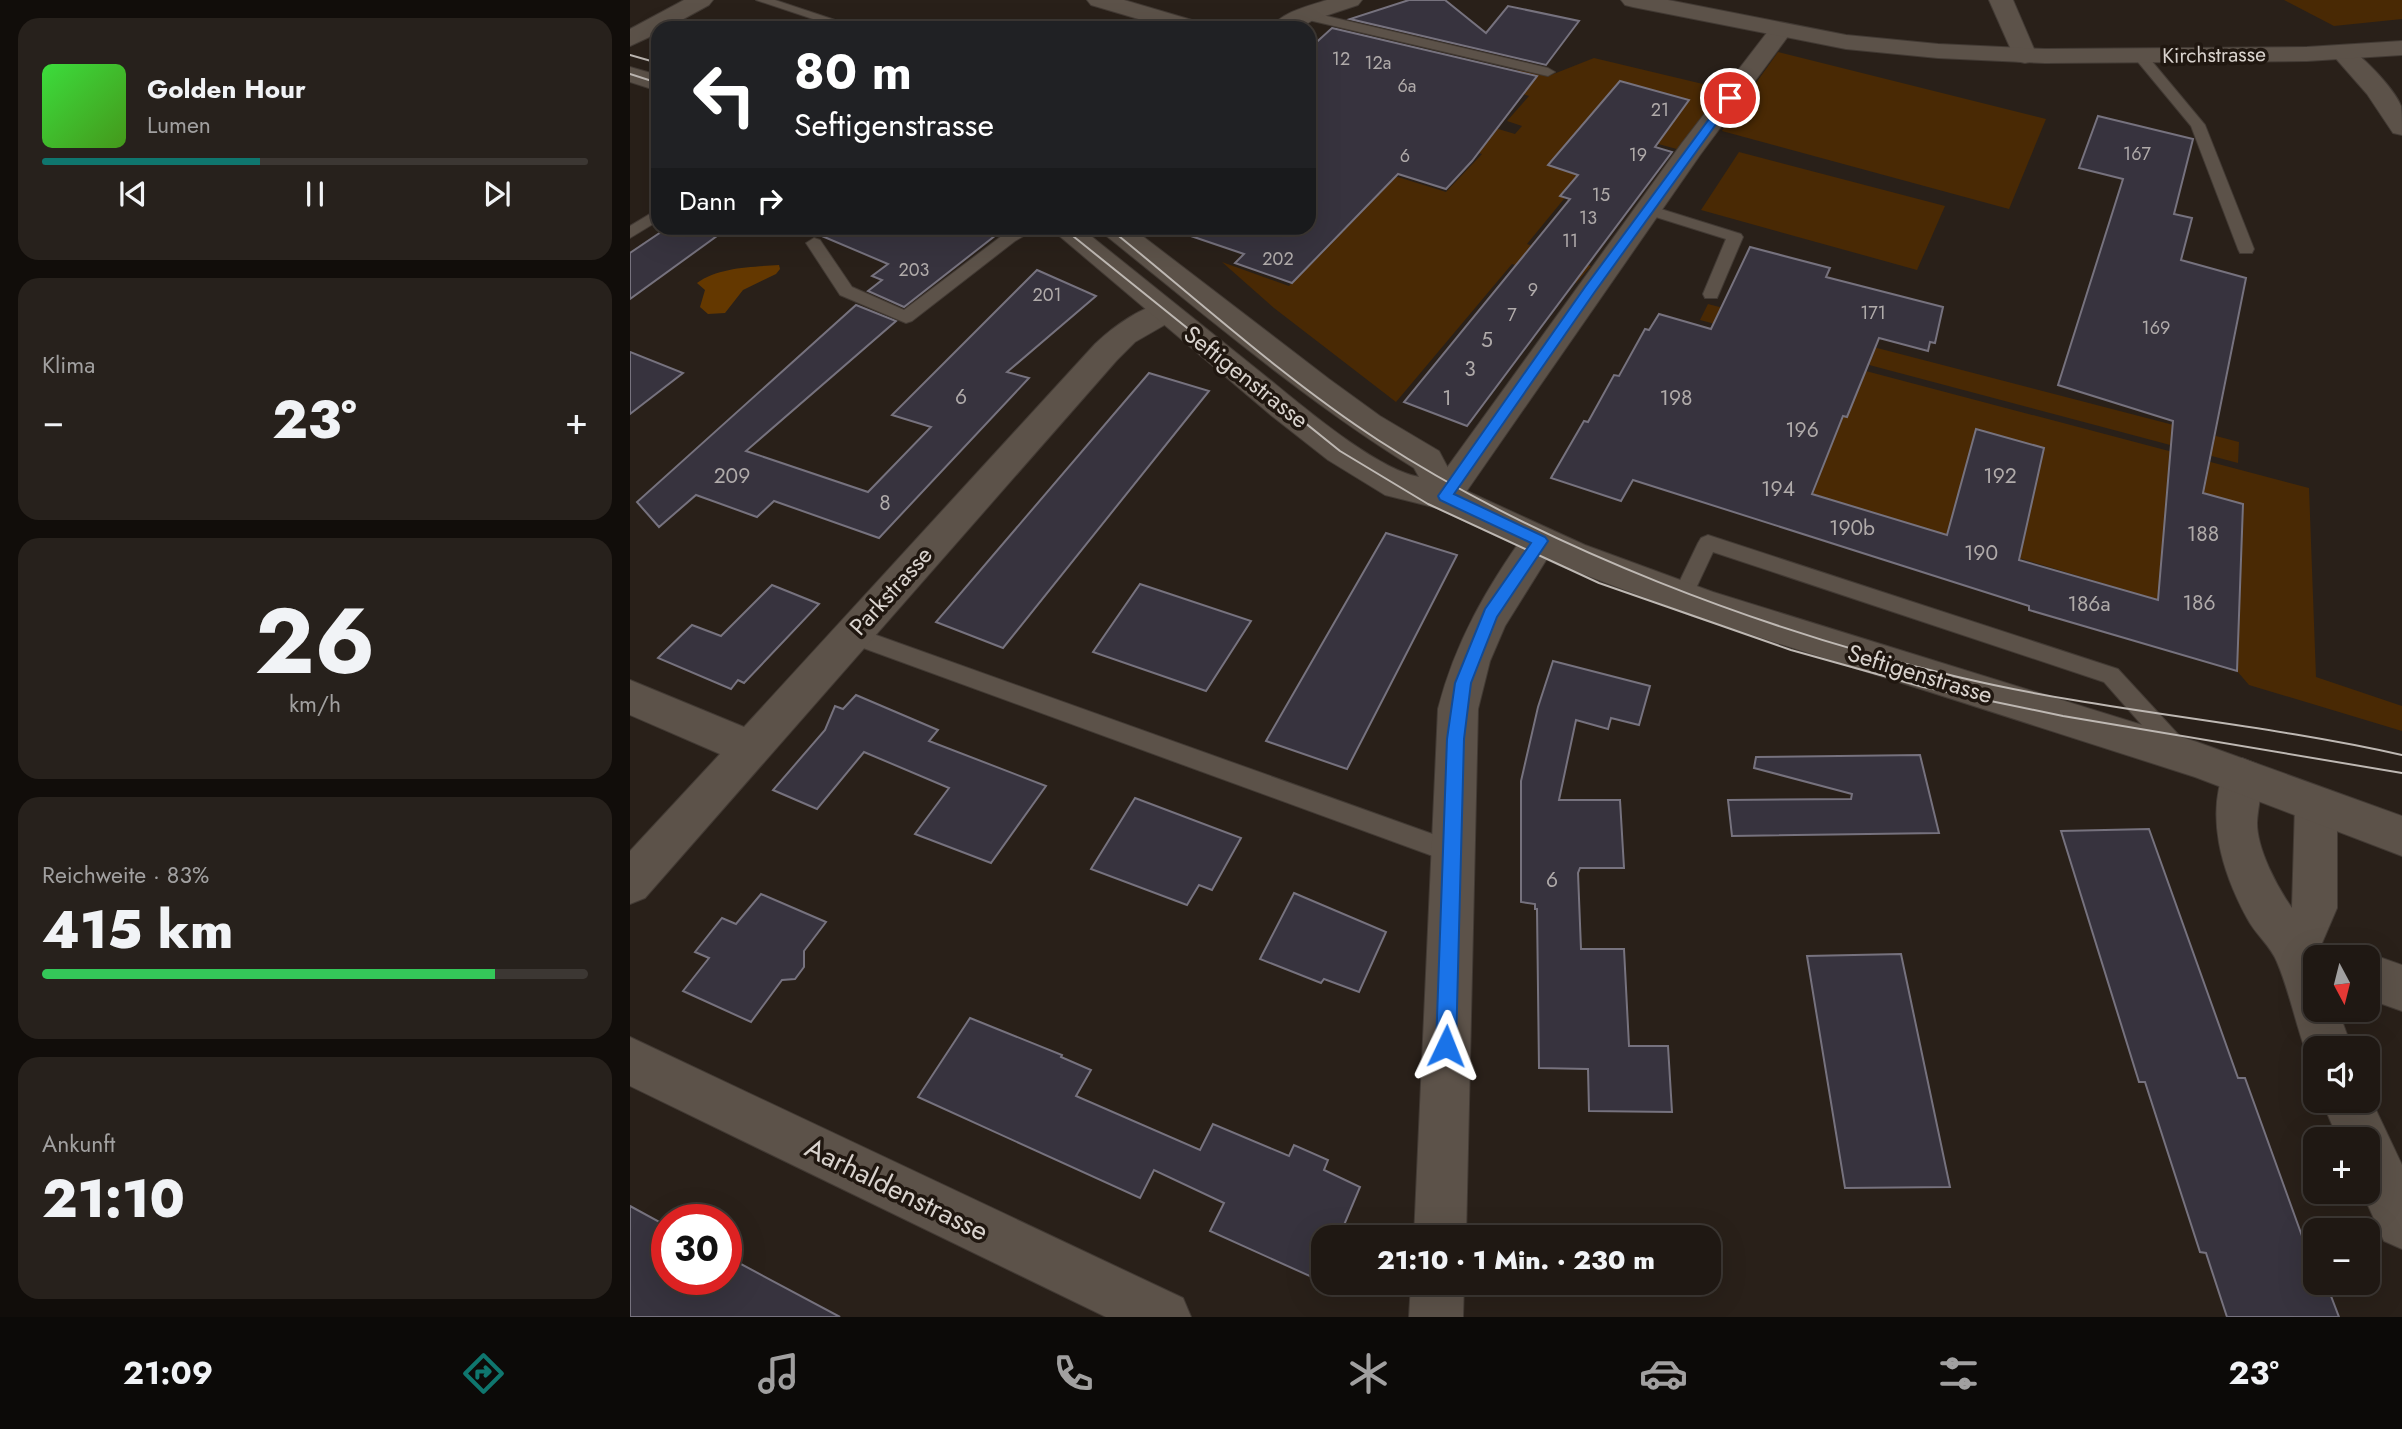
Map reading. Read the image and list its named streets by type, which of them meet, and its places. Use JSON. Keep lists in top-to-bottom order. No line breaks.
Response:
{"streets":{"street":["Kirchstrasse","Seftigenstrasse","Parkstrasse","Aarhaldenstrasse"]},"crossings":[["Seftigenstrasse","Parkstrasse"]],"house_numbers":["12","12a","6a","21","167","19","6","15","13","11","202","203","9","201","171","7","169","5","3","6","1","198","196","209","192","194","8","190b","188","190","186","186a","6"],"north":"bottom","page":{"turn":["80 m","Seftigenstrasse"],"song":["Golden Hour","Lumen"],"then":"Dann","tile":["Klima",["26","km/h"],["Reichweite · 83%","415 km"],["Ankunft","21:10"]],"heat":["−","23°","+"],"map_buttons":["+","−"],"limit":"30","trip":"21:10 · 1 Min. · 230 m","tabs":["21:09","23°"]}}
